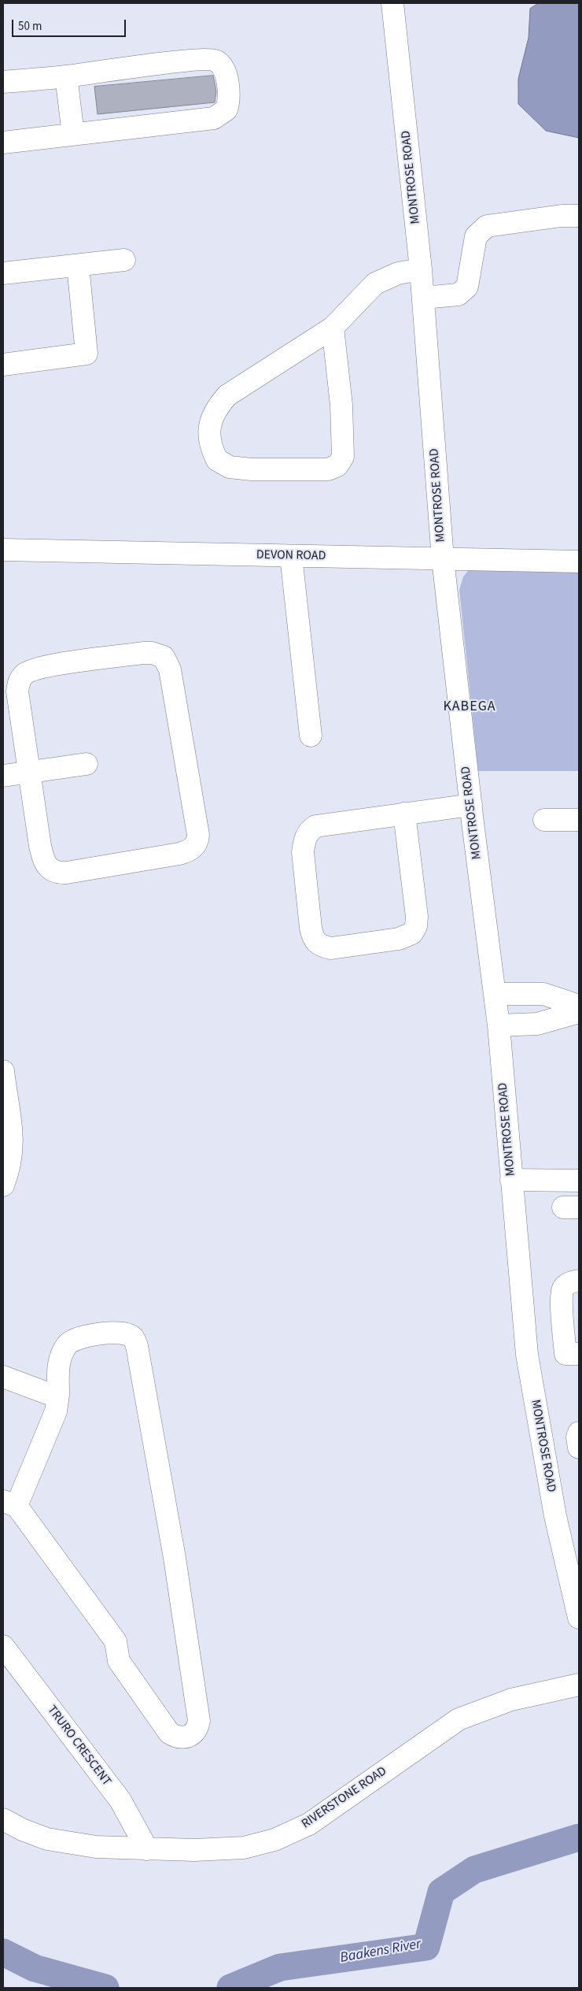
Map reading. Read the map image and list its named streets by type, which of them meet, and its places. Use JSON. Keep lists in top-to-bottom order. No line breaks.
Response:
{"streets":{"street":["MONTROSE ROAD","DEVON ROAD","TRURO CRESCENT","RIVERSTONE ROAD"]},"crossings":[["MONTROSE ROAD","DEVON ROAD"],["TRURO CRESCENT","RIVERSTONE ROAD"]],"districts":["KABEGA"],"water":["Baakens River"],"scale_bar":"50 m"}
